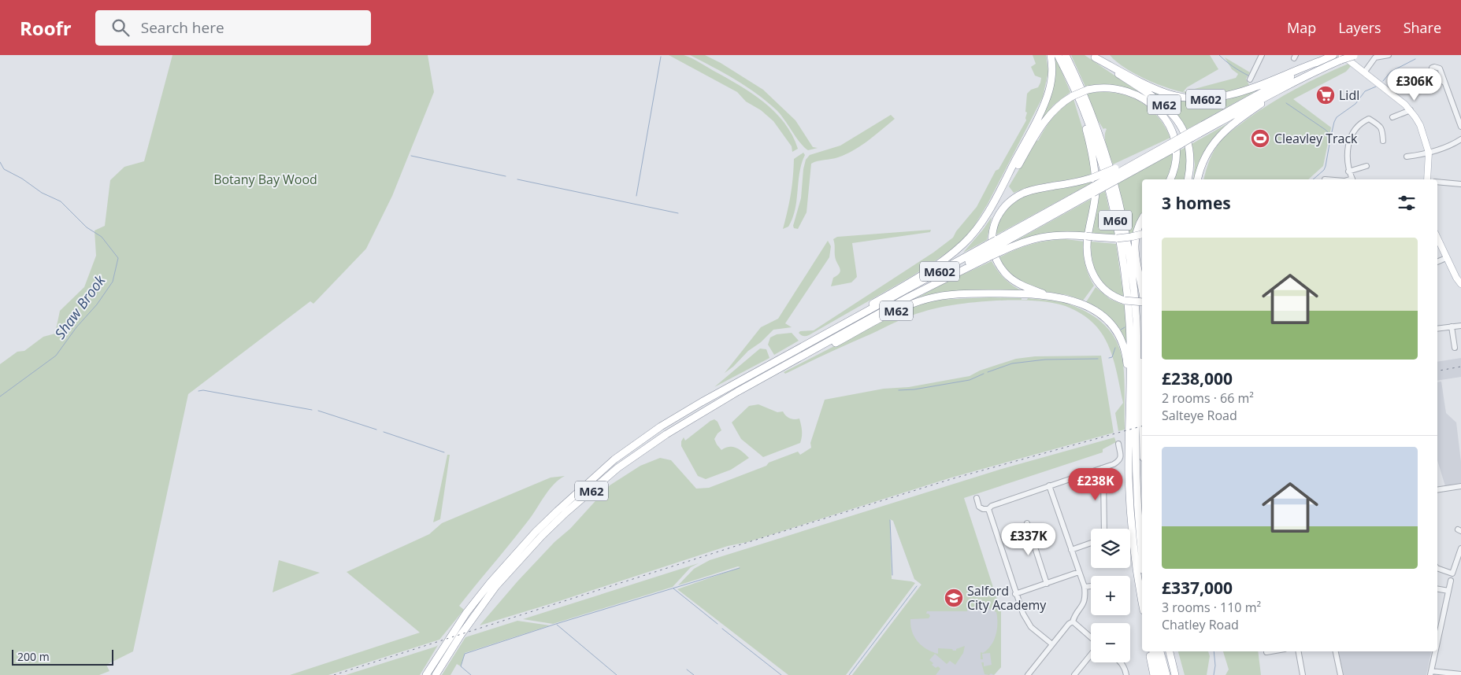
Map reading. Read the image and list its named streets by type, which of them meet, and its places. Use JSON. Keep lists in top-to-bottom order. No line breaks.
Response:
{"streets":{"highway":["M602","M62","M60"]},"crossings":[["M602","M62"],["M602","M60"],["M62","M60"]],"water":["Shaw Brook"],"parks":["Botany Bay Wood"],"places":{"supermarket":["Lidl"],"sports":["Cleavley Track"],"school or university":["Salford City Academy"]},"scale_bar":"200 m","page":{"header":"Roofr","search":"Search here","nav":["Map","Layers","Share"],"price":["£306K","£238K","£337K"],"heading":"3 homes","list":[{"name":"£238,000","note":"2 rooms · 66 m² · Salteye Road"},{"name":"£337,000","note":"3 rooms · 110 m² · Chatley Road"}],"map_buttons":["+","−"],"scale":"200 m"}}
